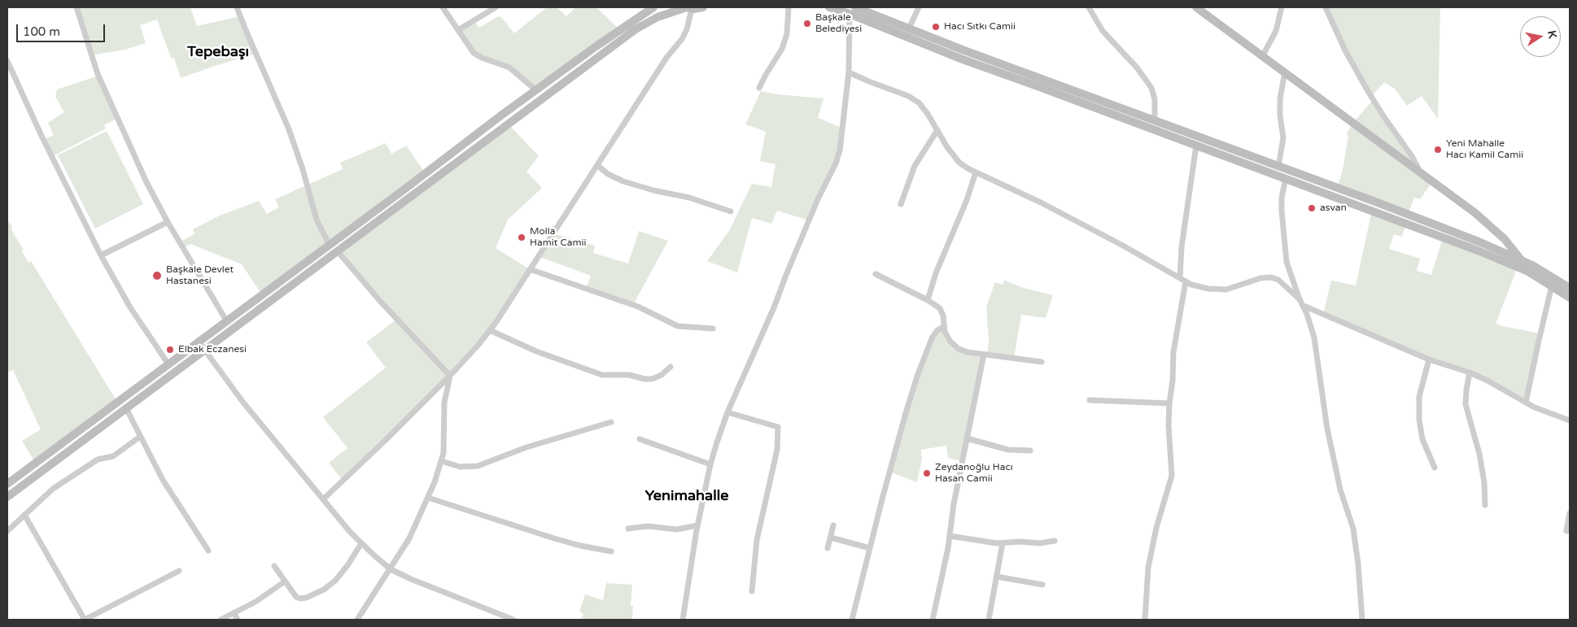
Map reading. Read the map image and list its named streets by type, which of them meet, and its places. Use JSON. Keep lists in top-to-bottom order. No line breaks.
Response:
{"districts":["Tepebaşı","Yenimahalle"],"places":["Başkale Belediyesi","Hacı Sıtkı Camii","Yeni Mahalle Hacı Kamil Camii","asvan","Molla Hamit Camii","Başkale Devlet Hastanesi","Elbak Eczanesi","Zeydanoğlu Hacı Hasan Camii"],"scale_bar":"100 m","north":"right"}
